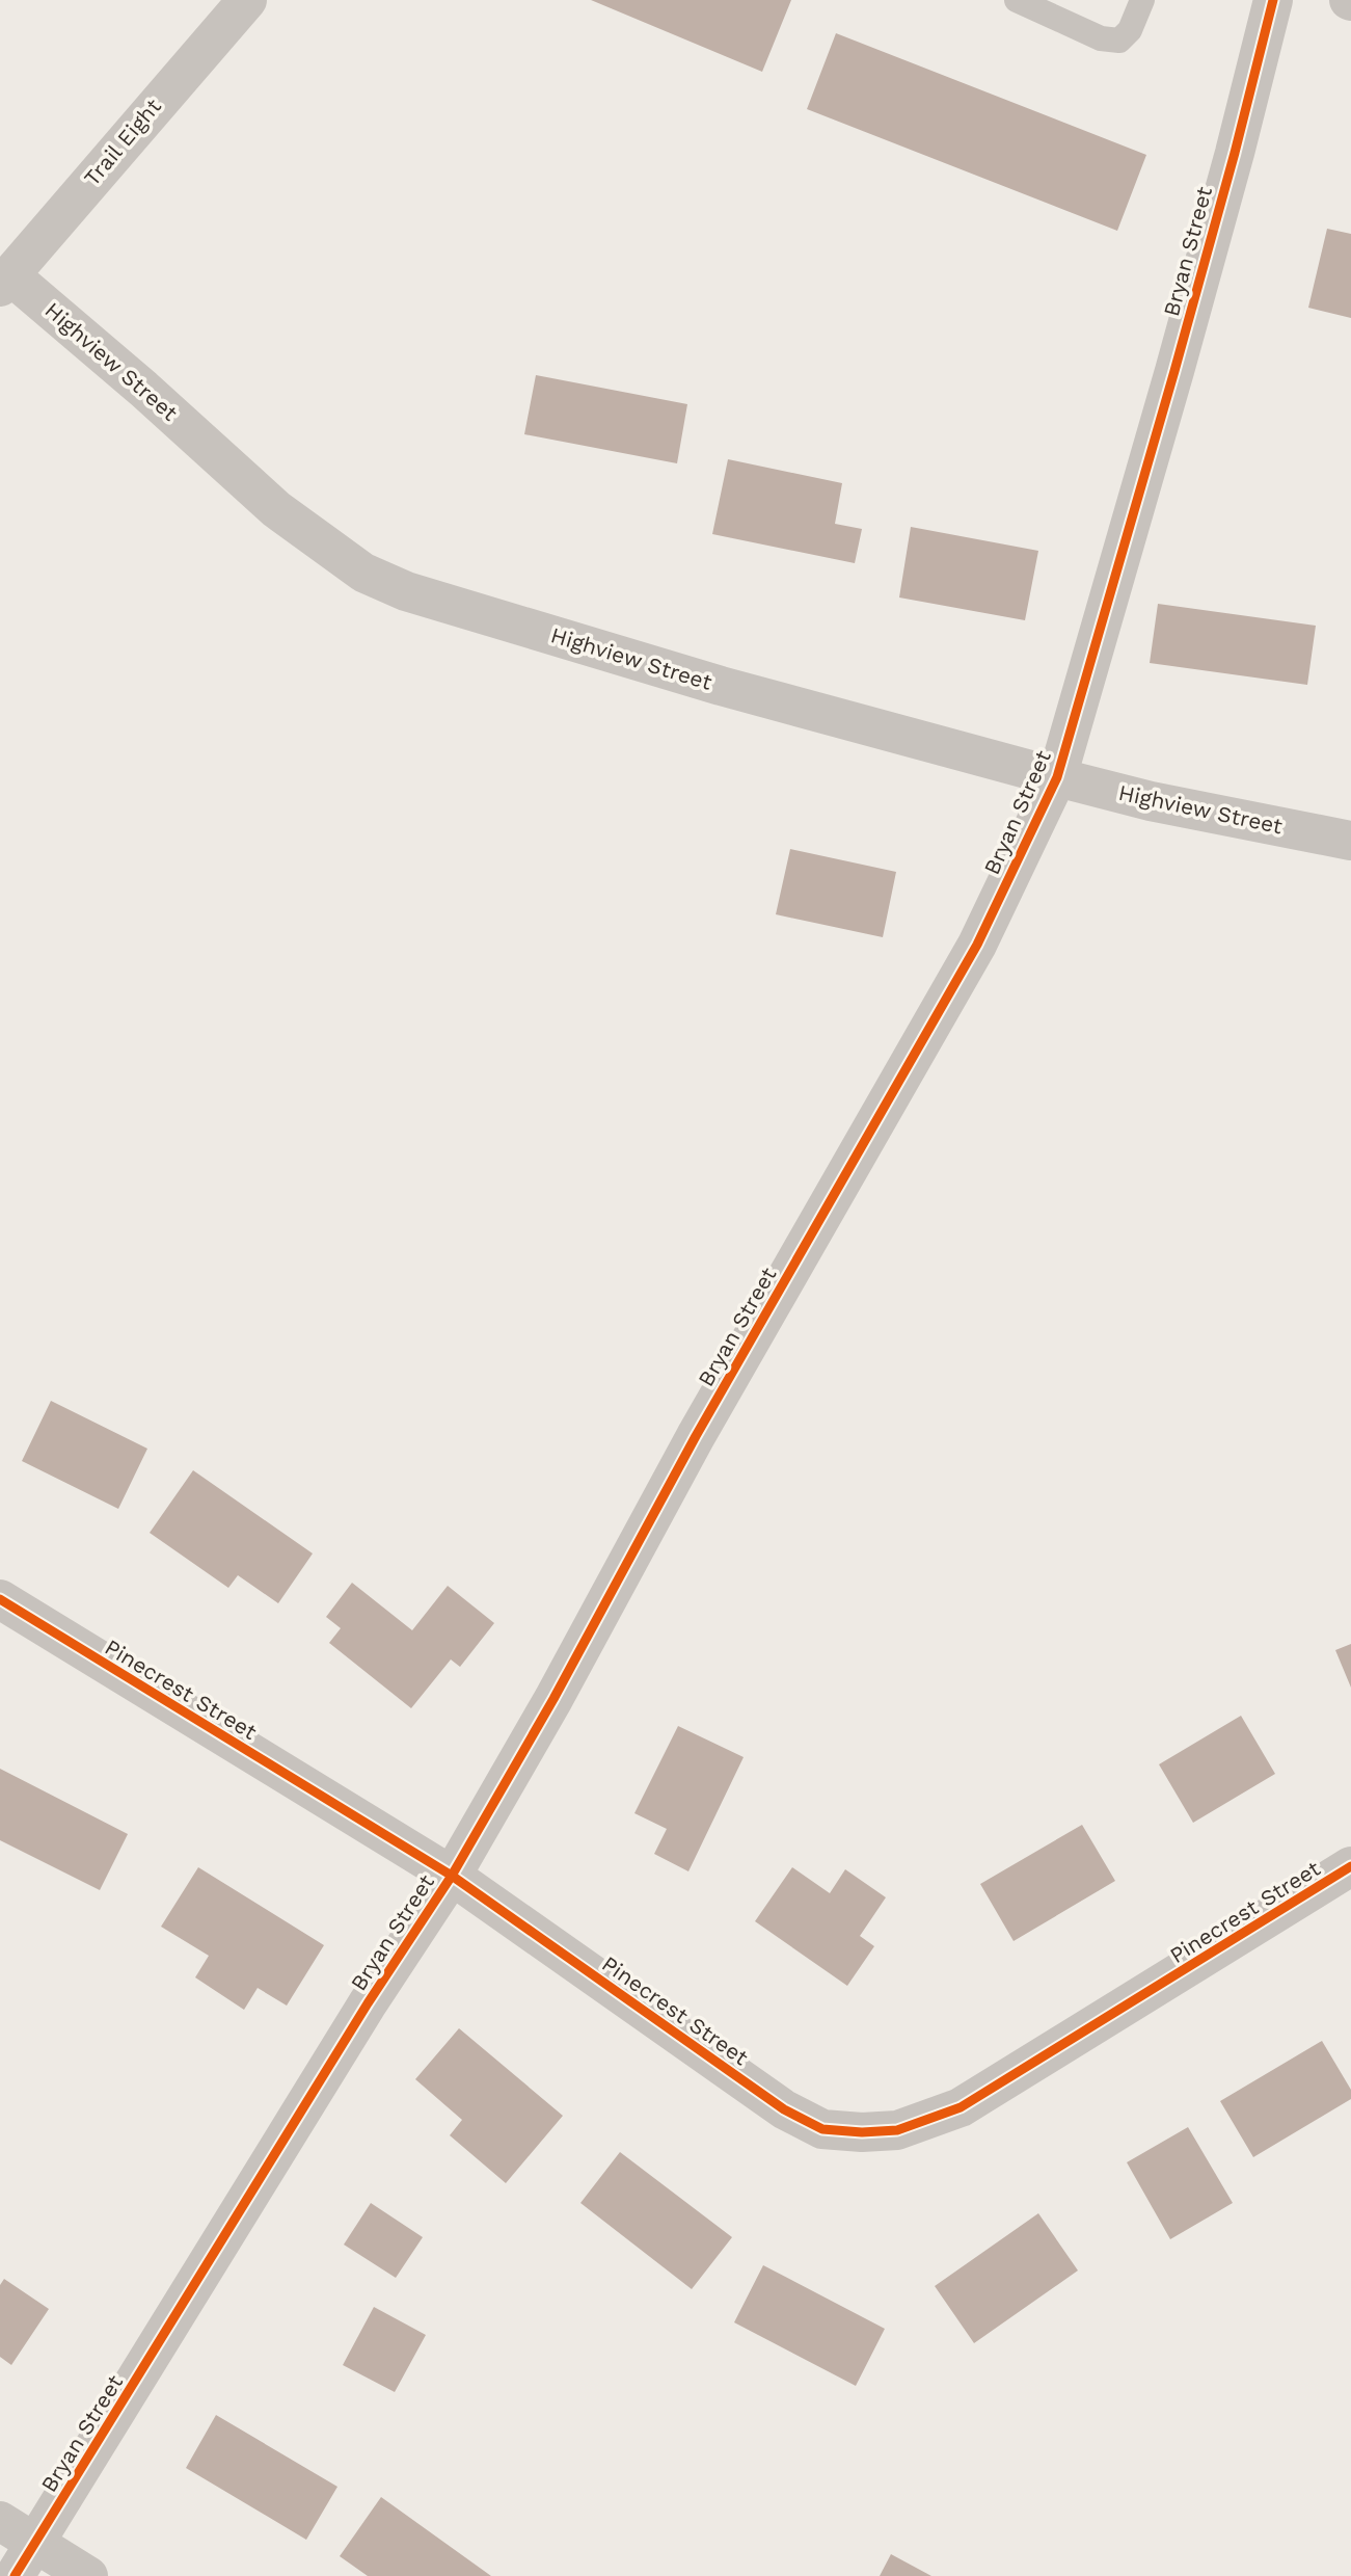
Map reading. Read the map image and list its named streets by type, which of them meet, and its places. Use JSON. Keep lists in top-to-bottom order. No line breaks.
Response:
{"streets":{"street":["Trail Eight","Bryan Street","Highview Street","Pinecrest Street"]},"crossings":[["Trail Eight","Highview Street"],["Bryan Street","Highview Street"],["Bryan Street","Pinecrest Street"]]}
